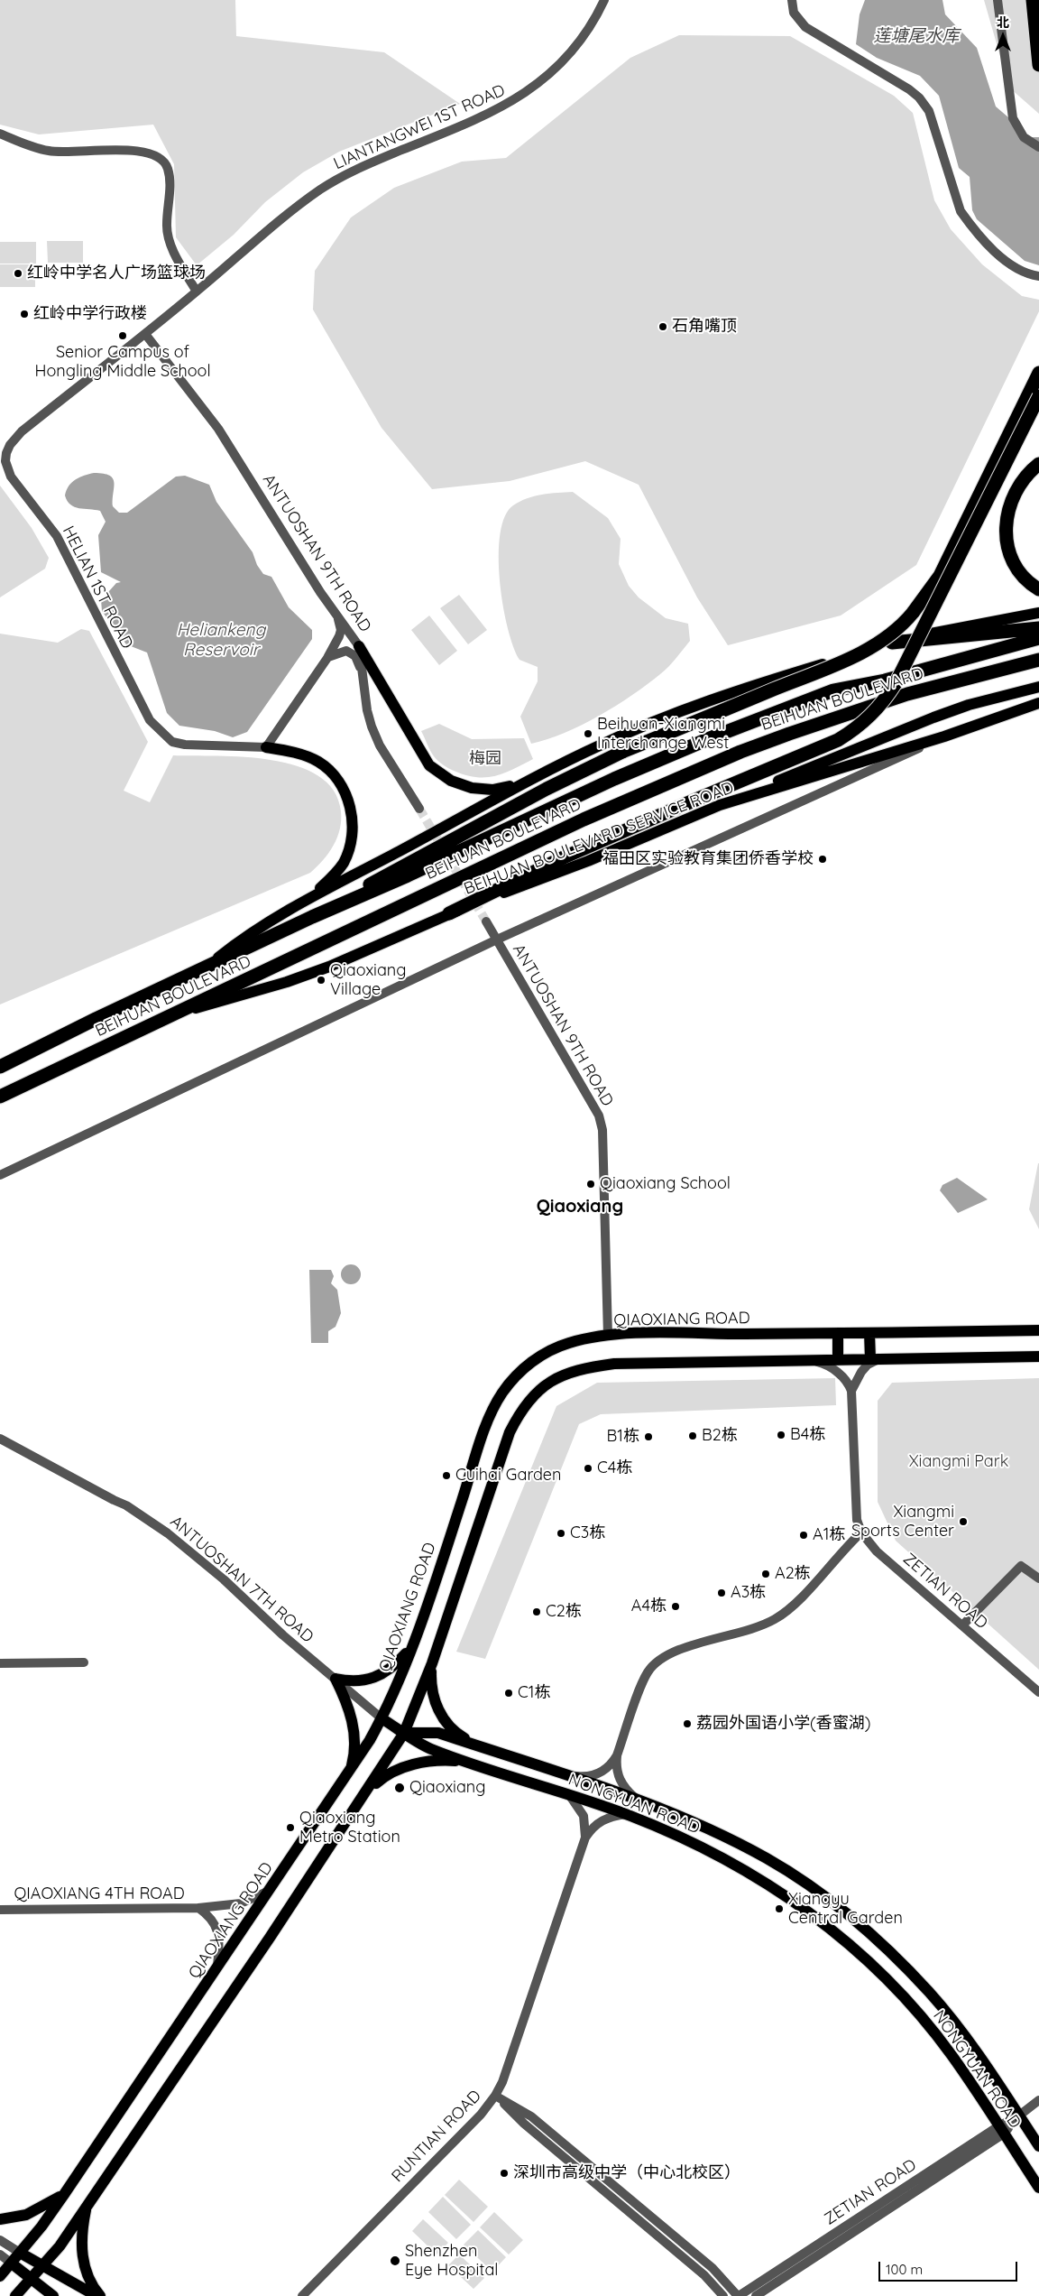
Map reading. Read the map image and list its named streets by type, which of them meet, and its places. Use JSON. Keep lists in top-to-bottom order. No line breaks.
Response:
{"streets":{"highway":["BEIHUAN BOULEVARD"],"main road":["BEIHUAN BOULEVARD SERVICE ROAD","QIAOXIANG ROAD","NONGYUAN ROAD"],"street":["LIANTANGWEI 1ST ROAD","ANTUOSHAN 9TH ROAD","HELIAN 1ST ROAD","ANTUOSHAN 7TH ROAD","ZETIAN ROAD","QIAOXIANG 4TH ROAD","RUNTIAN ROAD"]},"crossings":[["LIANTANGWEI 1ST ROAD","ANTUOSHAN 9TH ROAD"],["LIANTANGWEI 1ST ROAD","HELIAN 1ST ROAD"],["ANTUOSHAN 9TH ROAD","HELIAN 1ST ROAD"],["ANTUOSHAN 9TH ROAD","QIAOXIANG ROAD"],["BEIHUAN BOULEVARD","BEIHUAN BOULEVARD SERVICE ROAD"],["QIAOXIANG ROAD","ANTUOSHAN 7TH ROAD"],["QIAOXIANG ROAD","NONGYUAN ROAD"],["QIAOXIANG ROAD","QIAOXIANG 4TH ROAD"],["ANTUOSHAN 7TH ROAD","NONGYUAN ROAD"],["ZETIAN ROAD","NONGYUAN ROAD"],["NONGYUAN ROAD","RUNTIAN ROAD"]],"districts":["Qiaoxiang"],"water":["莲塘尾水库","Heliankeng Reservoir"],"parks":["梅园","Xiangmi Park"],"places":["红岭中学名人广场篮球场","红岭中学行政楼","石角嘴顶","Senior Campus of Hongling Middle School","Beihuan-Xiangmi Interchange West","福田区实验教育集团侨香学校","Qiaoxiang Village","Qiaoxiang School","B4栋","B2栋","B1栋","C4栋","Cuihai Garden","Xiangmi Sports Center","C3栋","A1栋","A2栋","A3栋","A4栋","C2栋","C1栋","荔园外国语小学(香蜜湖)","Qiaoxiang","Qiaoxiang Metro Station","Xiangyu Central Garden","深圳市高级中学（中心北校区）","Shenzhen Eye Hospital"],"scale_bar":"100 m","north":"top"}
